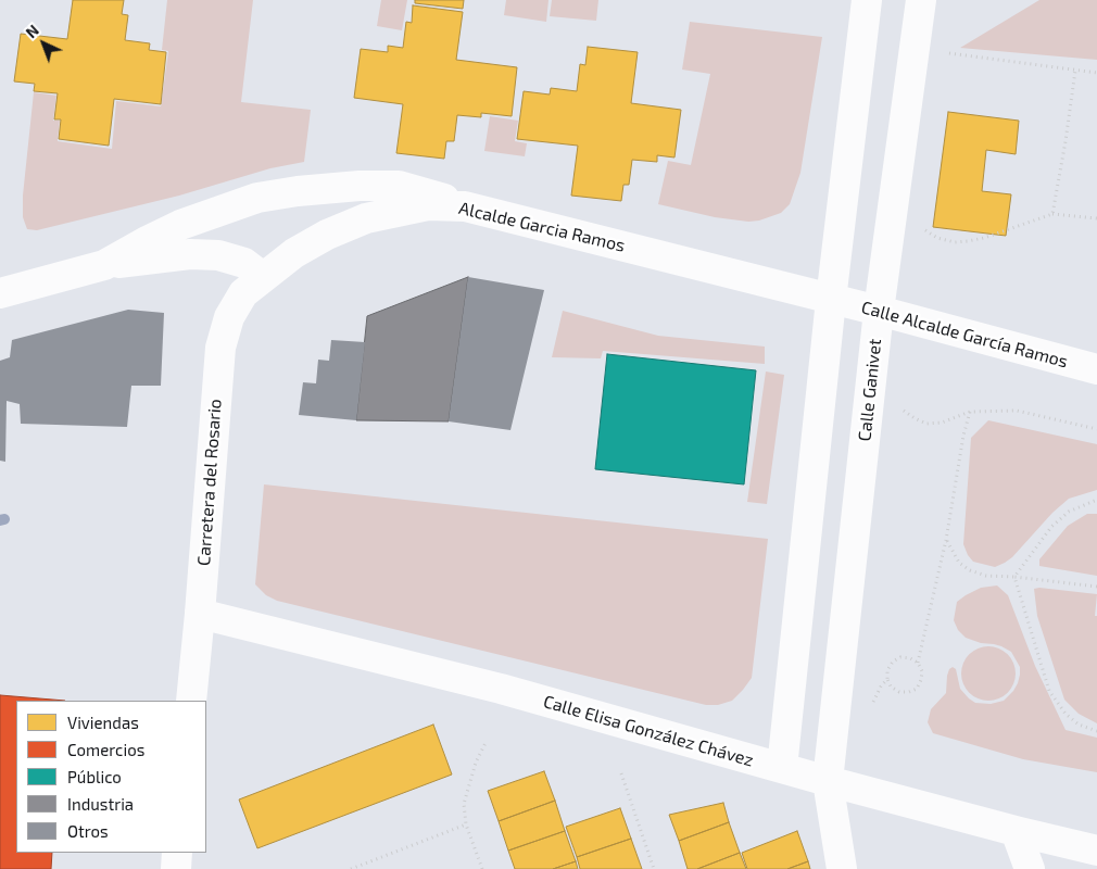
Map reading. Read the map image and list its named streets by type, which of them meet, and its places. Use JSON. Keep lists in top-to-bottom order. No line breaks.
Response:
{"streets":{"street":["Alcalde Garcia Ramos","Calle Alcalde García Ramos","Calle Ganivet","Carretera del Rosario","Calle Elisa González Chávez"]},"crossings":[["Alcalde Garcia Ramos","Calle Alcalde García Ramos"],["Alcalde Garcia Ramos","Carretera del Rosario"],["Calle Alcalde García Ramos","Calle Ganivet"],["Calle Ganivet","Calle Elisa González Chávez"],["Carretera del Rosario","Calle Elisa González Chávez"]],"legend":["Viviendas","Comercios","Público","Industria","Otros"],"north":"top left"}
